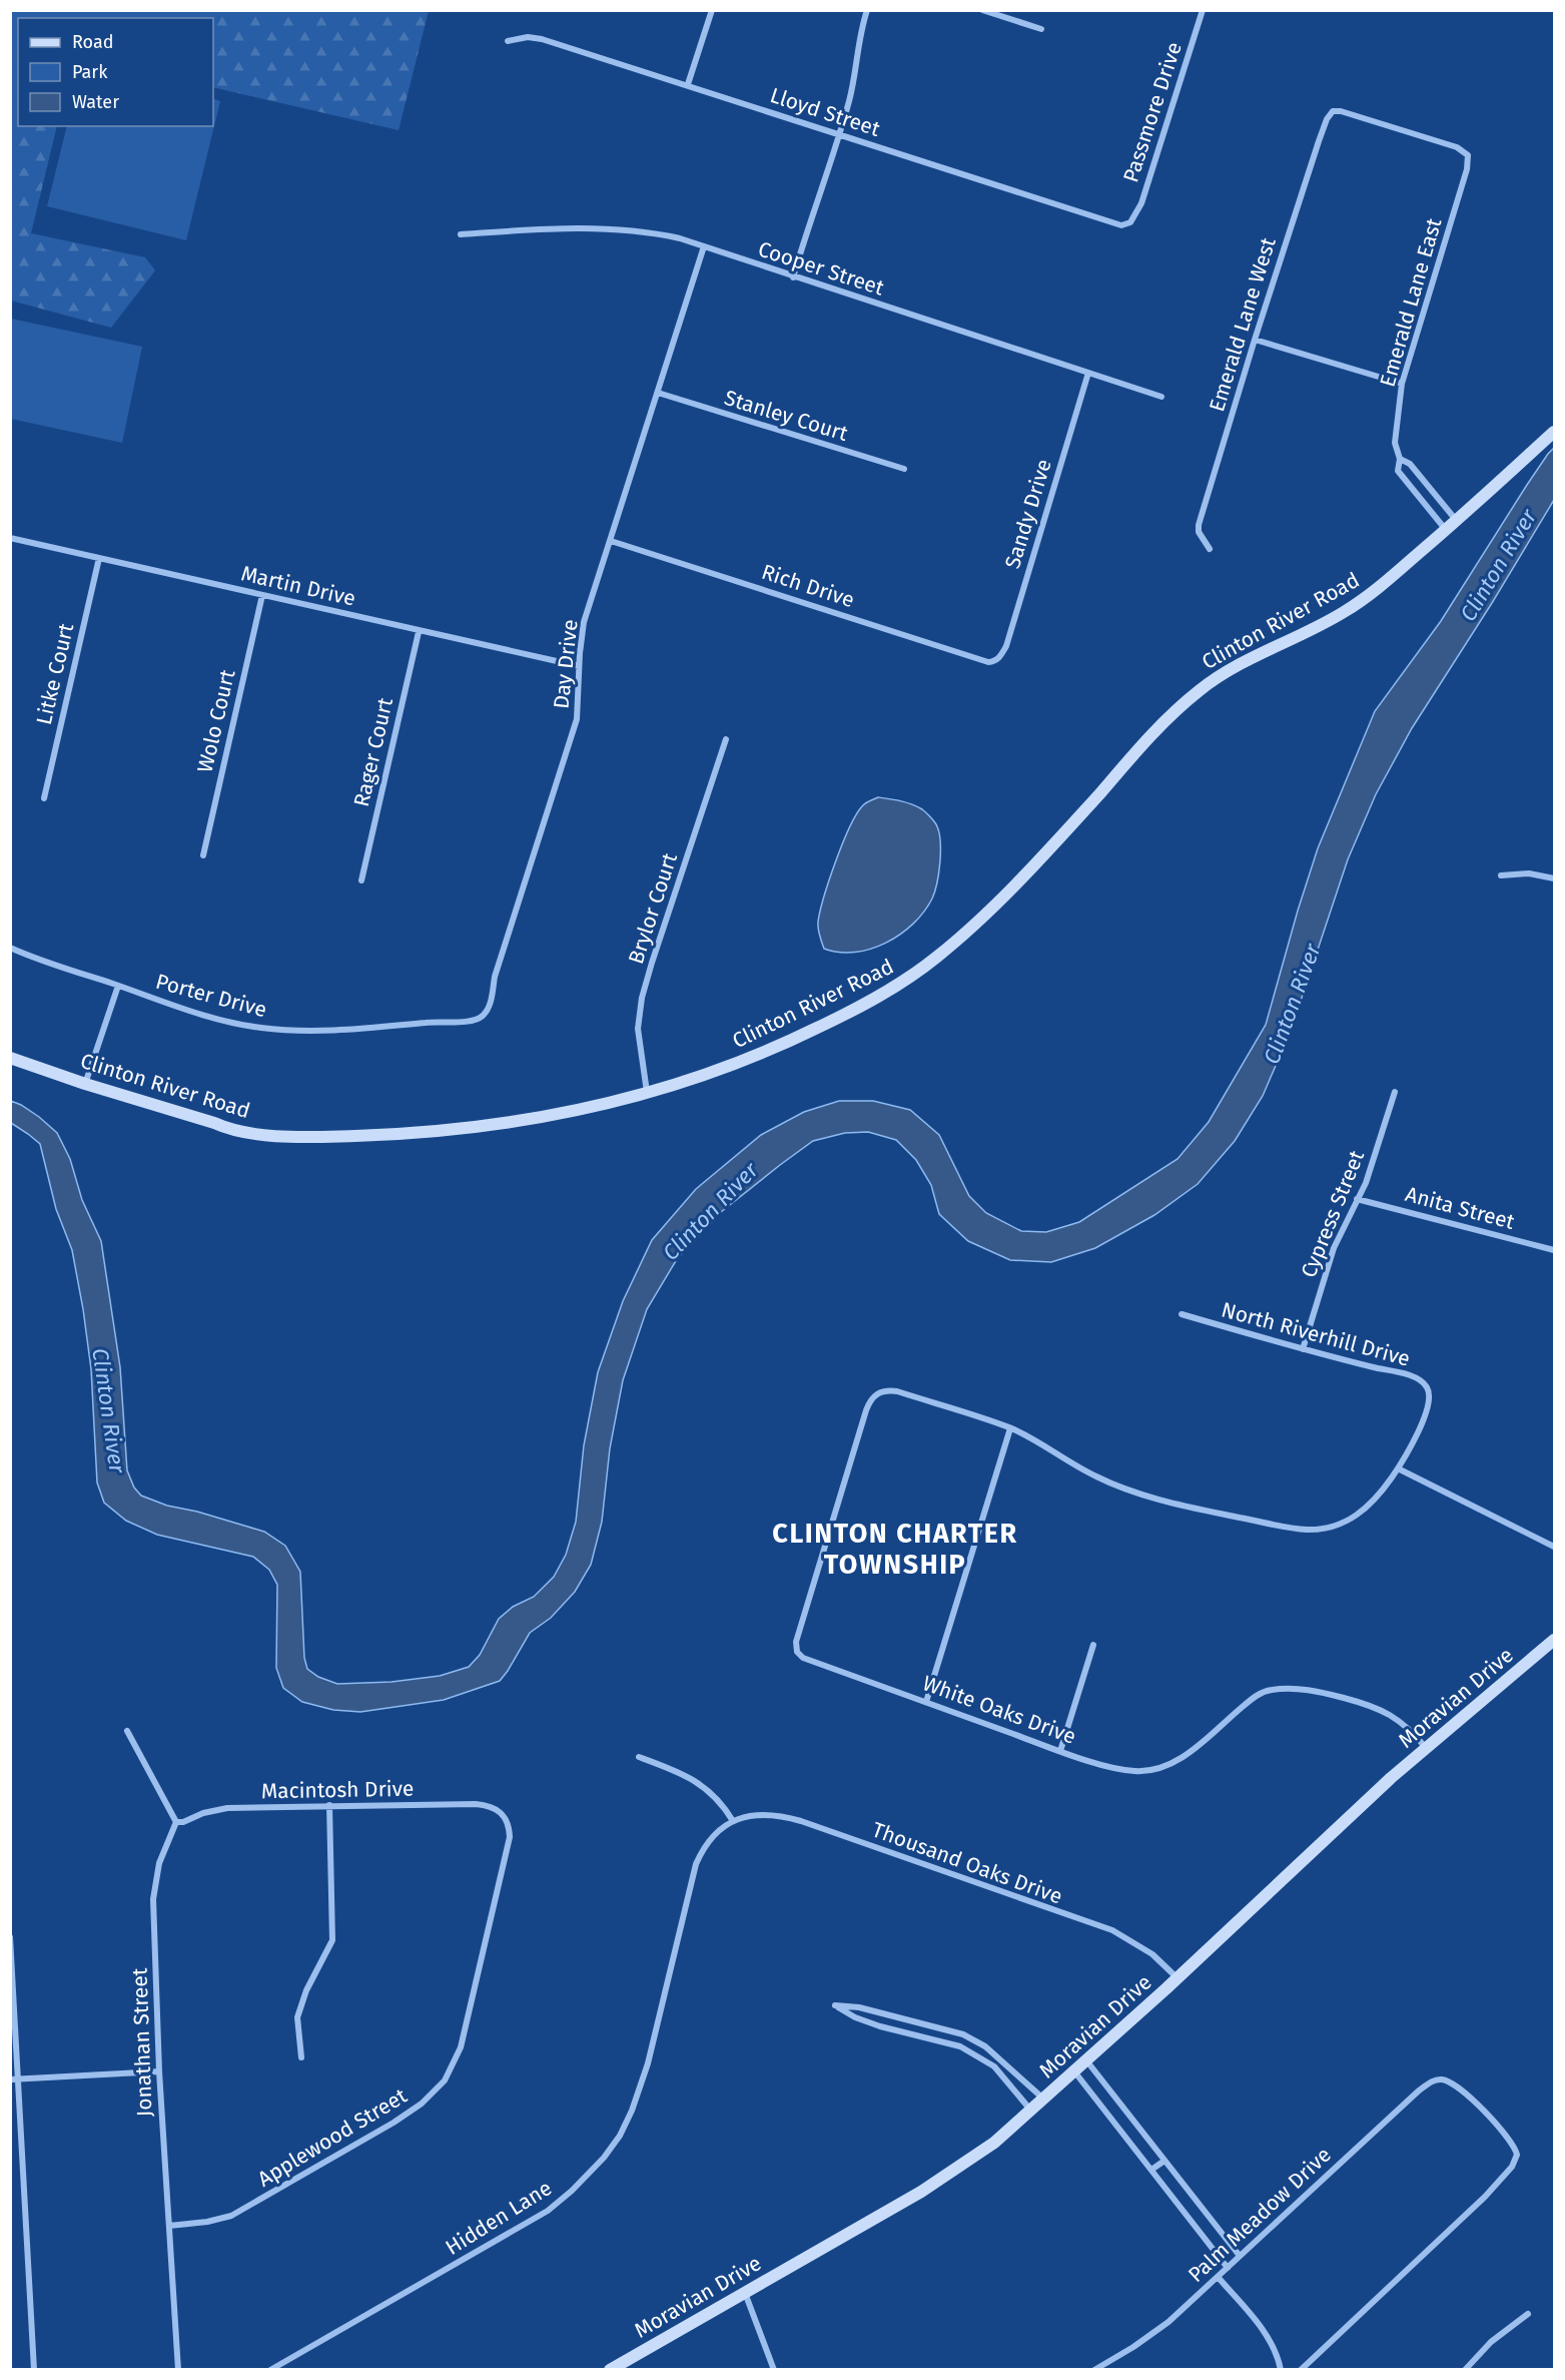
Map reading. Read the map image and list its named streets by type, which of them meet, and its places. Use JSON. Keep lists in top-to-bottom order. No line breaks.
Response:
{"streets":{"street":["Lloyd Street","Passmore Drive","Cooper Street","Emerald Lane East","Emerald Lane West","Stanley Court","Sandy Drive","Martin Drive","Rich Drive","Clinton River Road","Day Drive","Litke Court","Wolo Court","Rager Court","Brylor Court","Porter Drive","Anita Street","Cypress Street","North Riverhill Drive","Moravian Drive","White Oaks Drive","Macintosh Drive","Thousand Oaks Drive","Jonathan Street","Applewood Street","Palm Meadow Drive","Hidden Lane"]},"crossings":[["Lloyd Street","Passmore Drive"],["Cooper Street","Sandy Drive"],["Cooper Street","Day Drive"],["Emerald Lane East","Emerald Lane West"],["Emerald Lane East","Clinton River Road"],["Stanley Court","Day Drive"],["Sandy Drive","Rich Drive"],["Martin Drive","Day Drive"],["Martin Drive","Litke Court"],["Martin Drive","Wolo Court"],["Martin Drive","Rager Court"],["Rich Drive","Day Drive"],["Clinton River Road","Brylor Court"],["Day Drive","Porter Drive"],["Anita Street","Cypress Street"],["Cypress Street","North Riverhill Drive"],["North Riverhill Drive","White Oaks Drive"],["Moravian Drive","White Oaks Drive"],["Moravian Drive","Thousand Oaks Drive"],["Macintosh Drive","Jonathan Street"],["Macintosh Drive","Applewood Street"],["Thousand Oaks Drive","Hidden Lane"],["Jonathan Street","Applewood Street"]],"districts":["CLINTON CHARTER TOWNSHIP"],"water":["Clinton River"],"legend":["Road","Park","Water"]}
